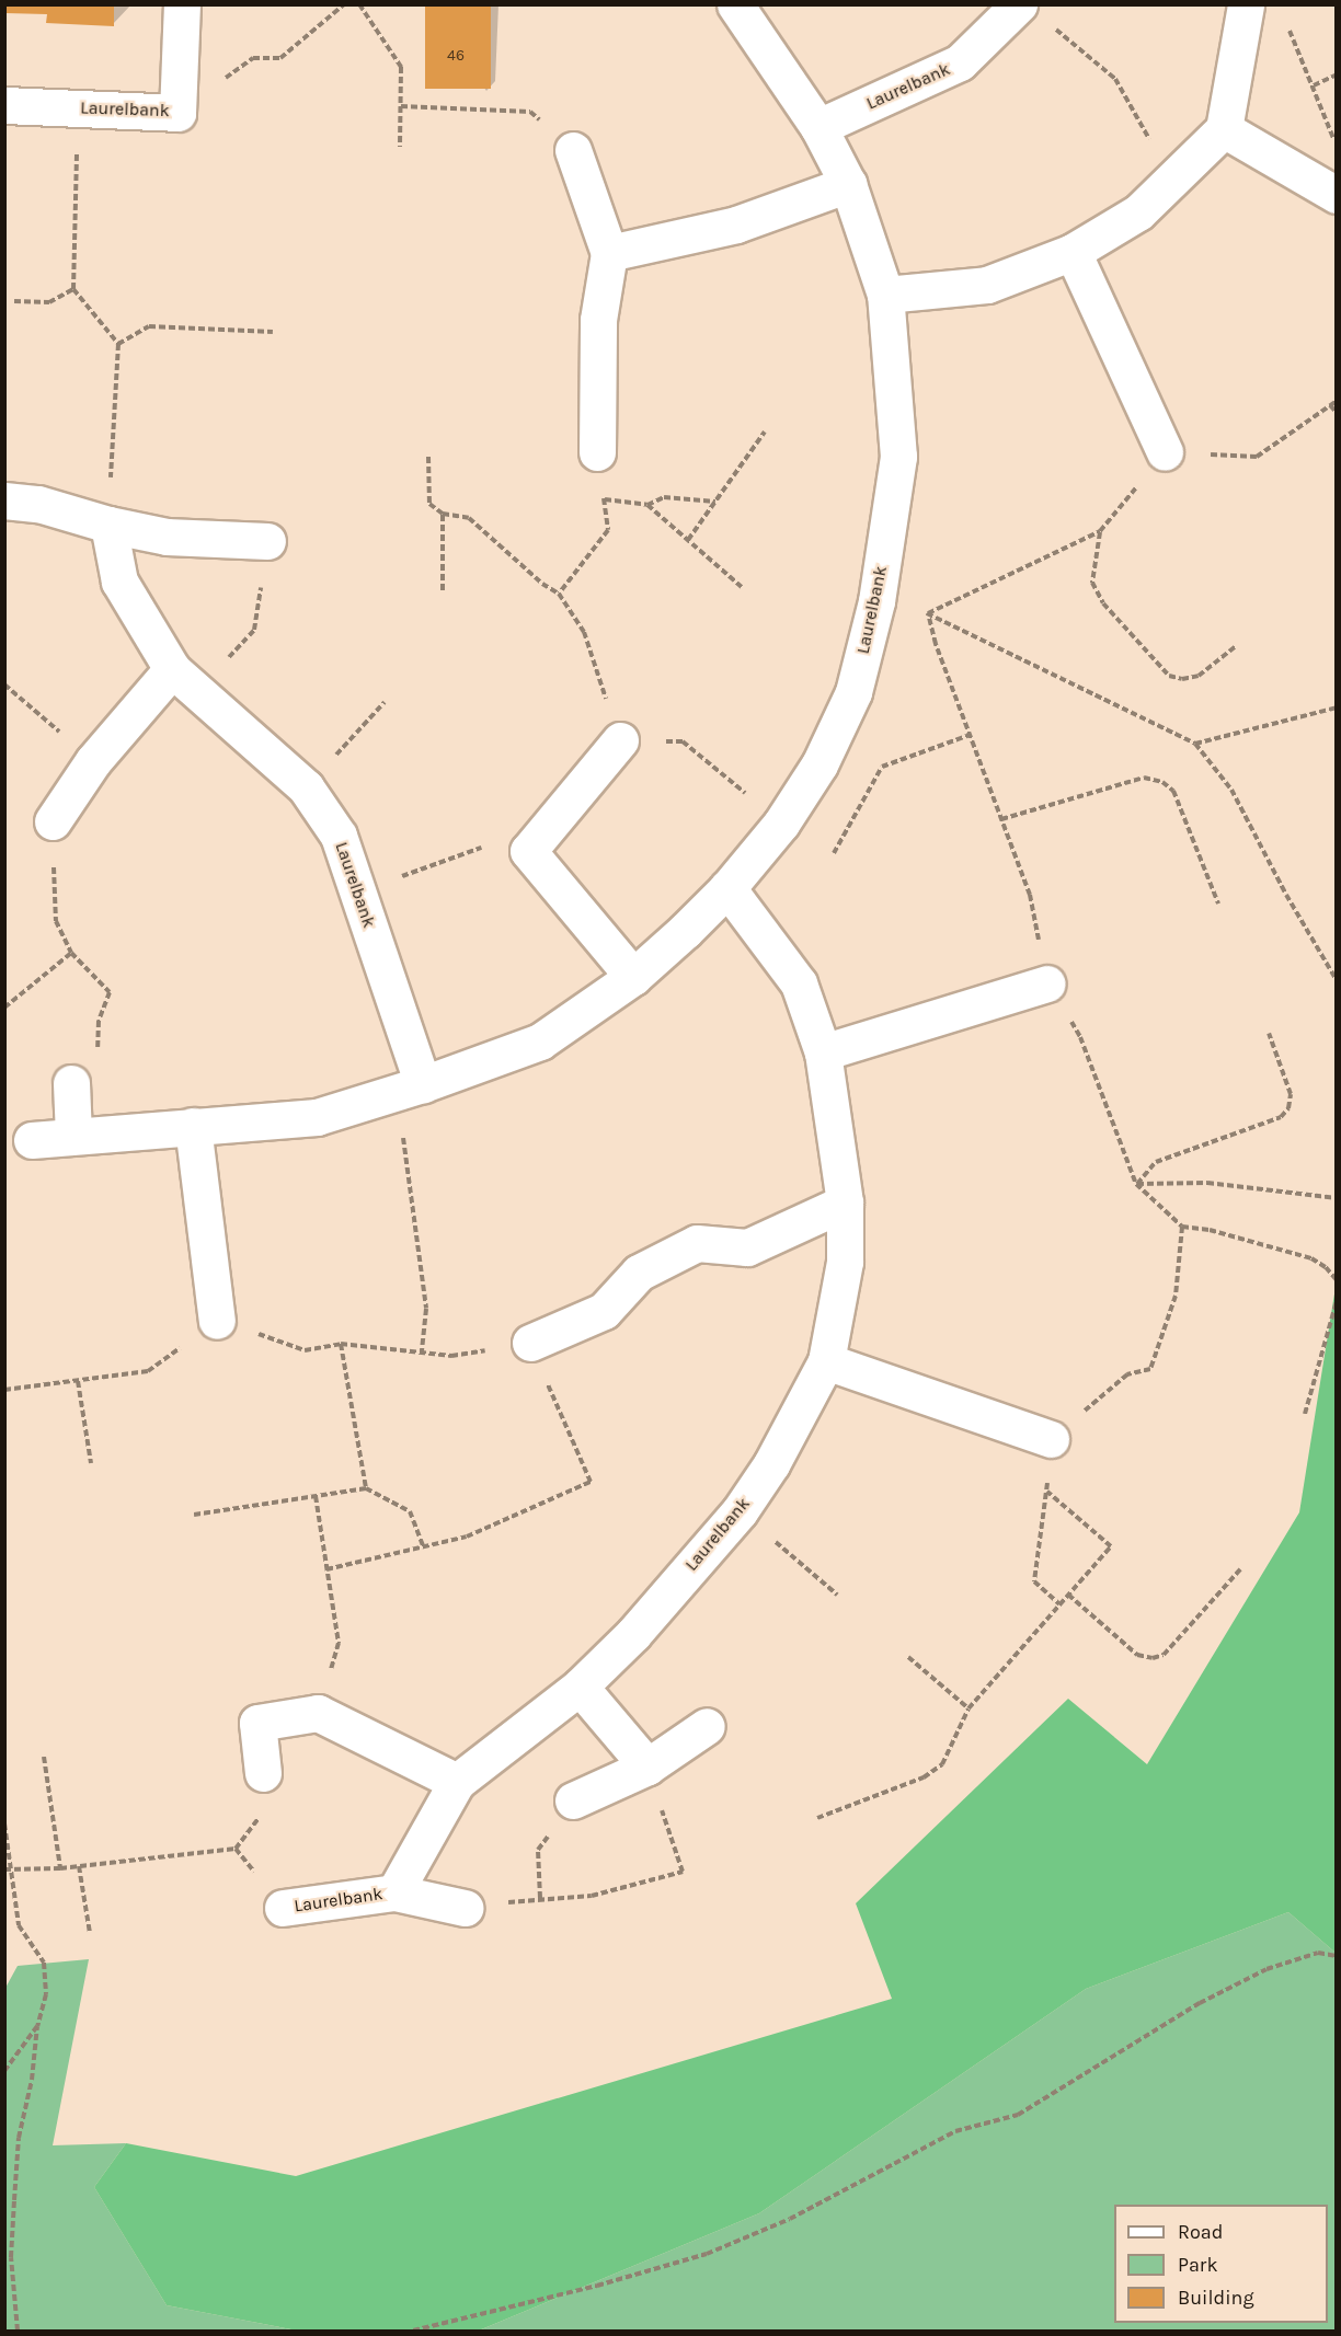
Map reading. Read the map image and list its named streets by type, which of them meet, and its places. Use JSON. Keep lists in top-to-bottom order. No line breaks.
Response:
{"streets":{"street":["Laurelbank"]},"house_numbers":["46"],"legend":["Road","Park","Building"]}
